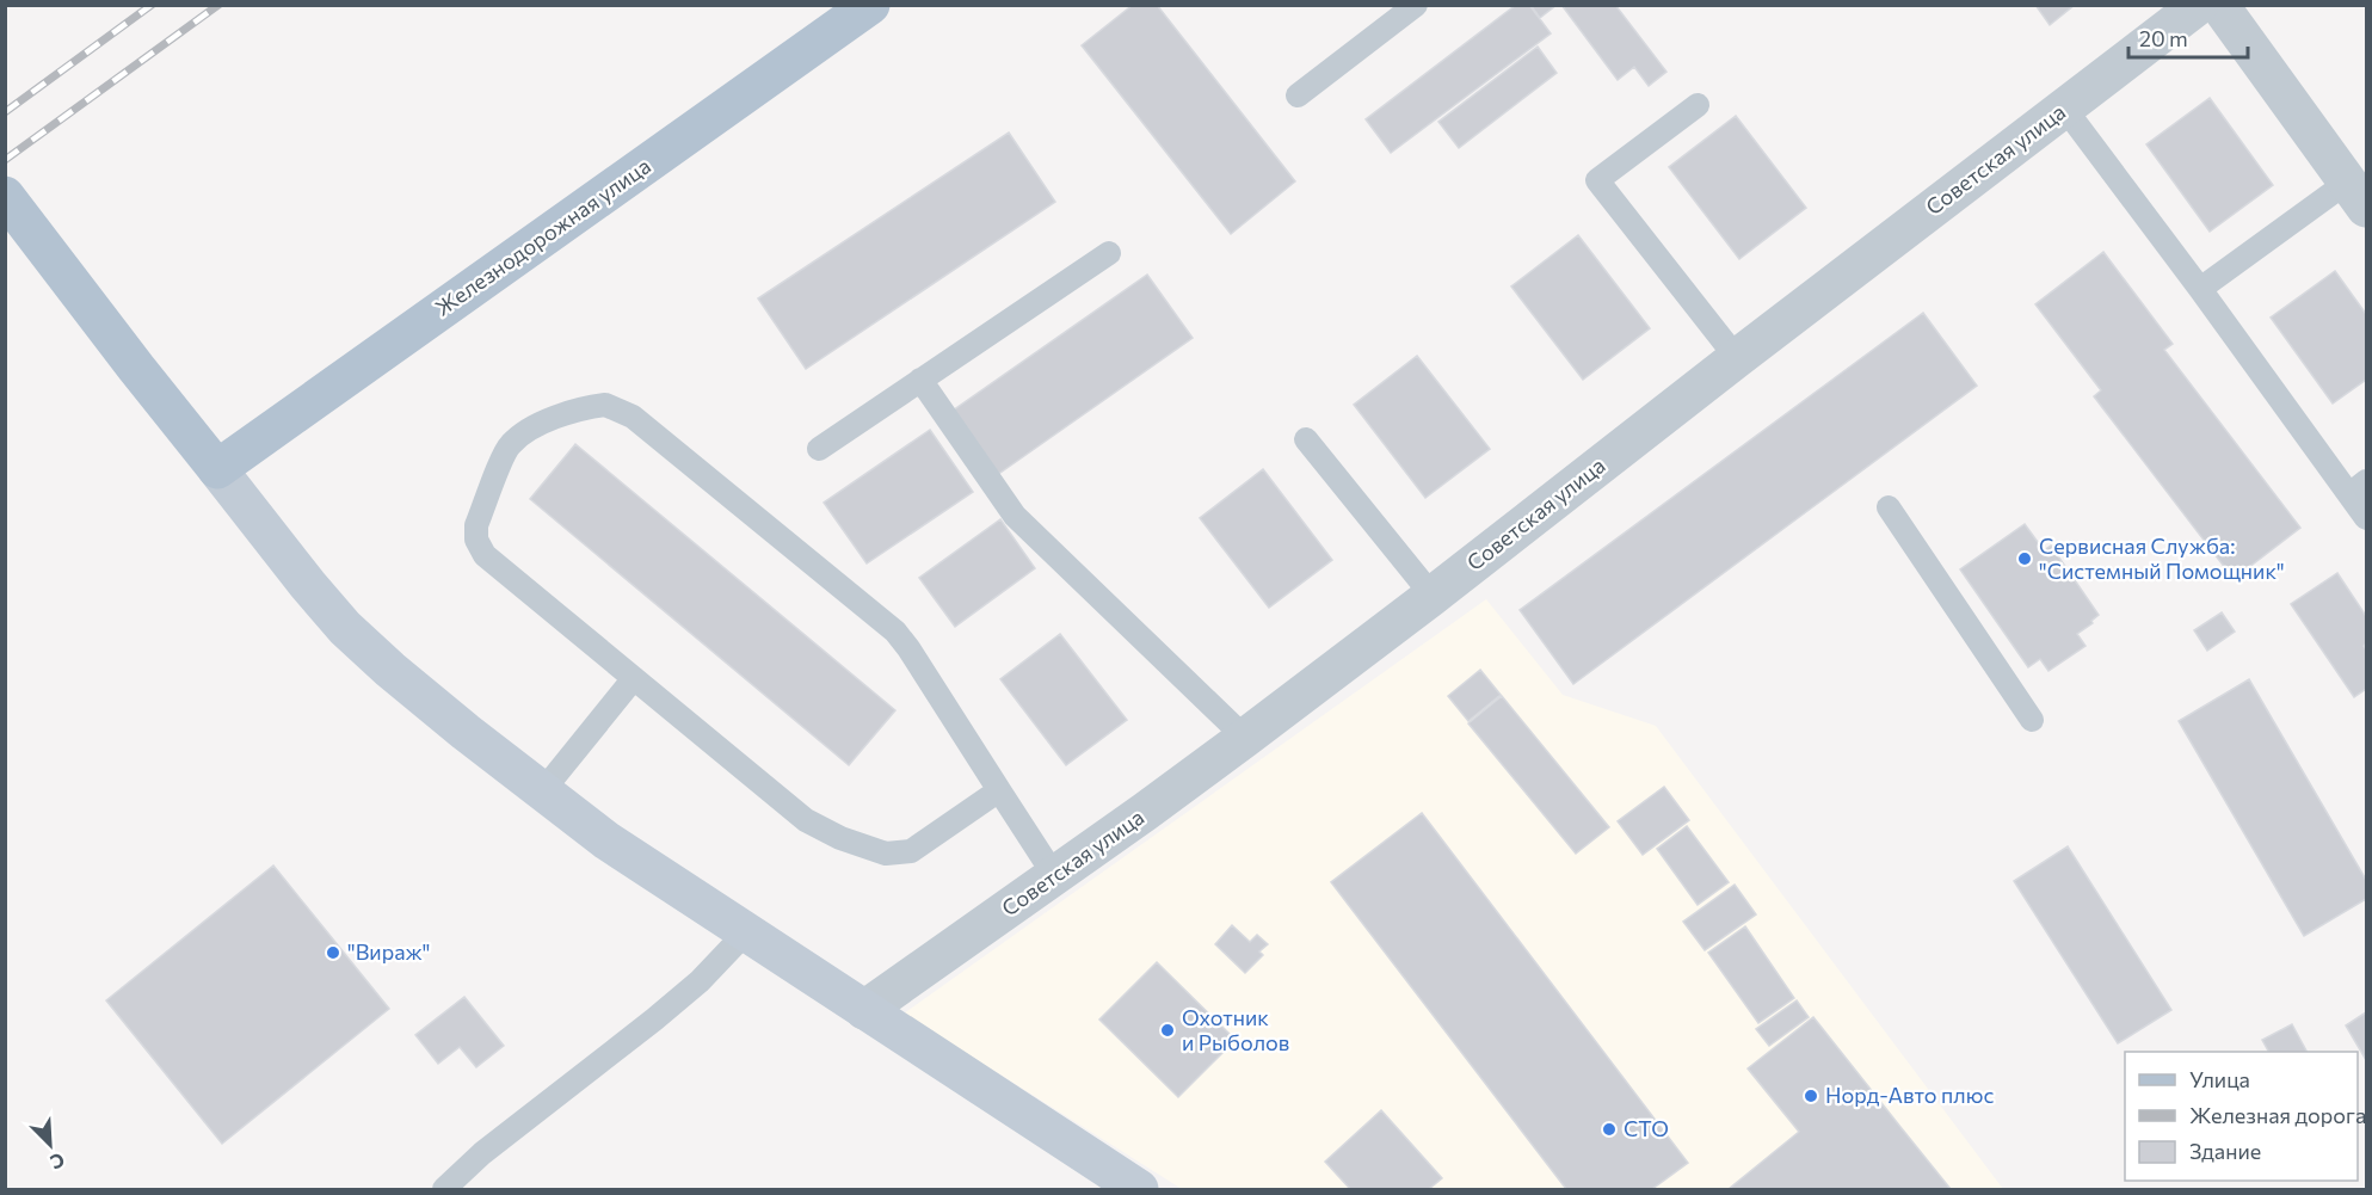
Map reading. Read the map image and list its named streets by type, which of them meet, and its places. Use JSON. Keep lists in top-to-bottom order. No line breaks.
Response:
{"streets":{"main road":["Железнодорожная улица"],"street":["Советская улица"]},"places":["Сервисная Служба: \"Системный Помощник\"","\"Вираж\"","Охотник и Рыболов","Норд-Авто плюс","СТО"],"legend":["Улица","Железная дорога","Здание"],"scale_bar":"20 m","north":"bottom right"}
